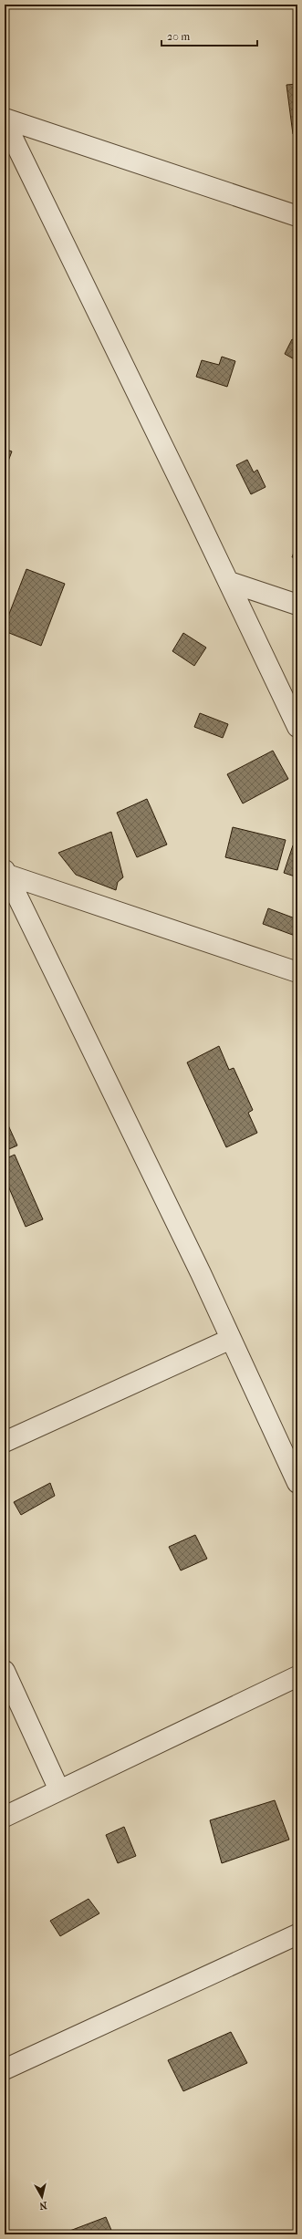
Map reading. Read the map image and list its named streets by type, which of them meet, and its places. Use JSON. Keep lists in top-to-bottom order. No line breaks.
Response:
{"scale_bar":"20 m","north":"bottom"}
